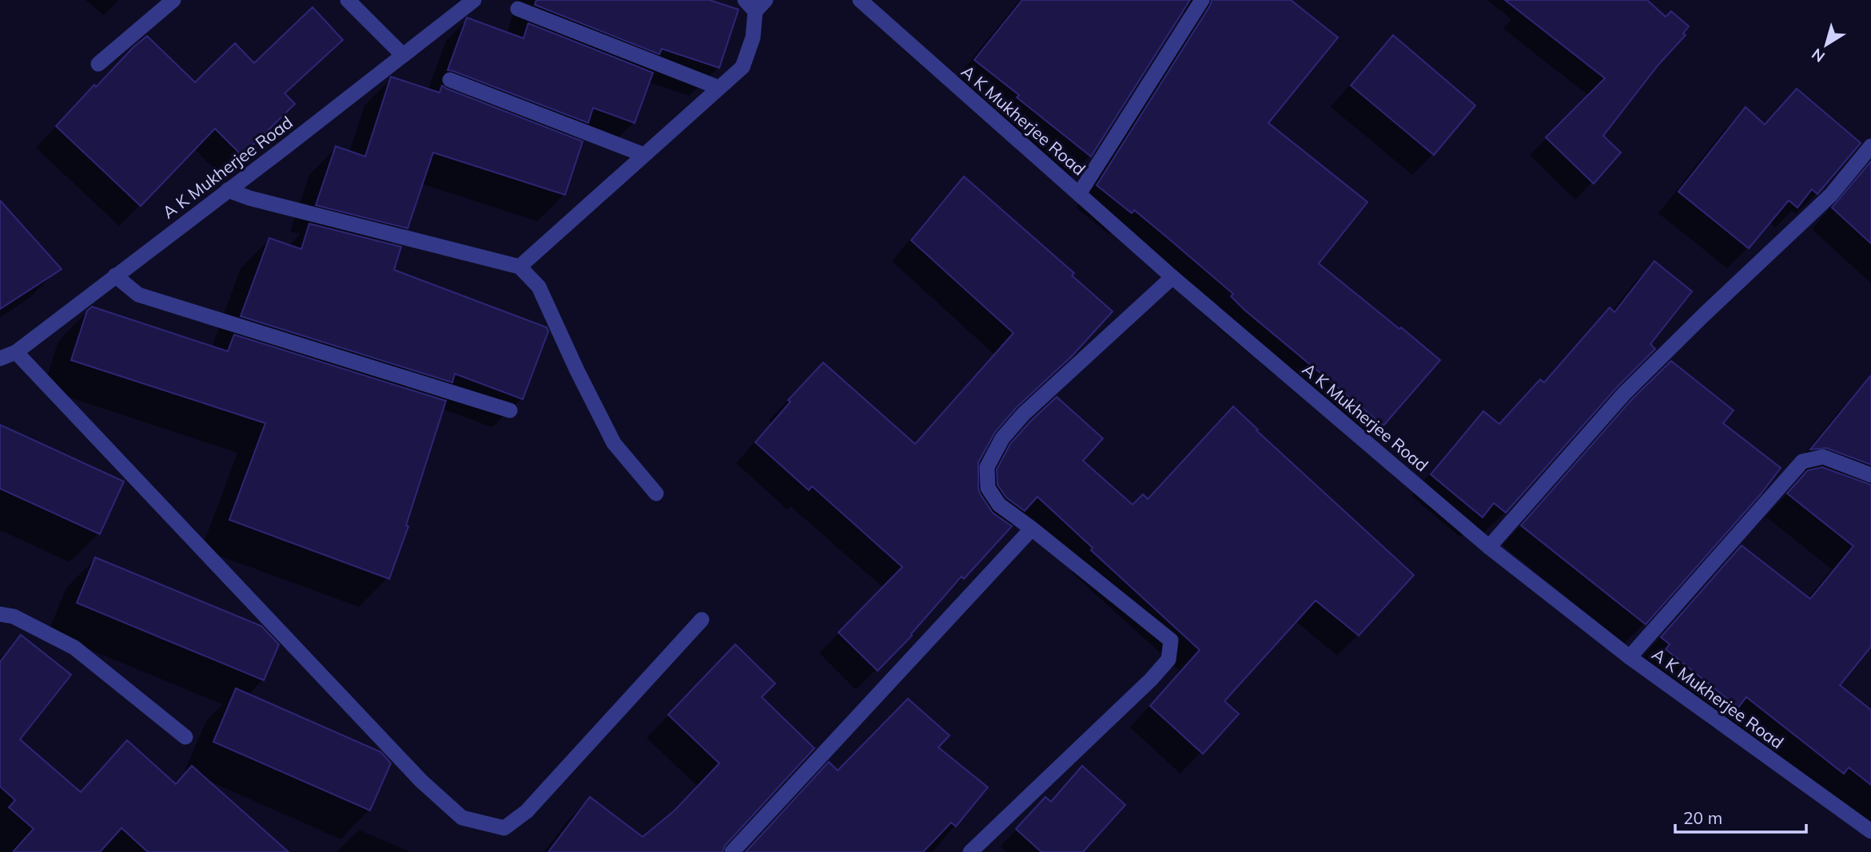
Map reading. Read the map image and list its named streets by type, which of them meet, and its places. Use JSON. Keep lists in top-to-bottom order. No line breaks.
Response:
{"streets":{"street":["A K Mukherjee Road"]},"scale_bar":"20 m","north":"bottom left"}
